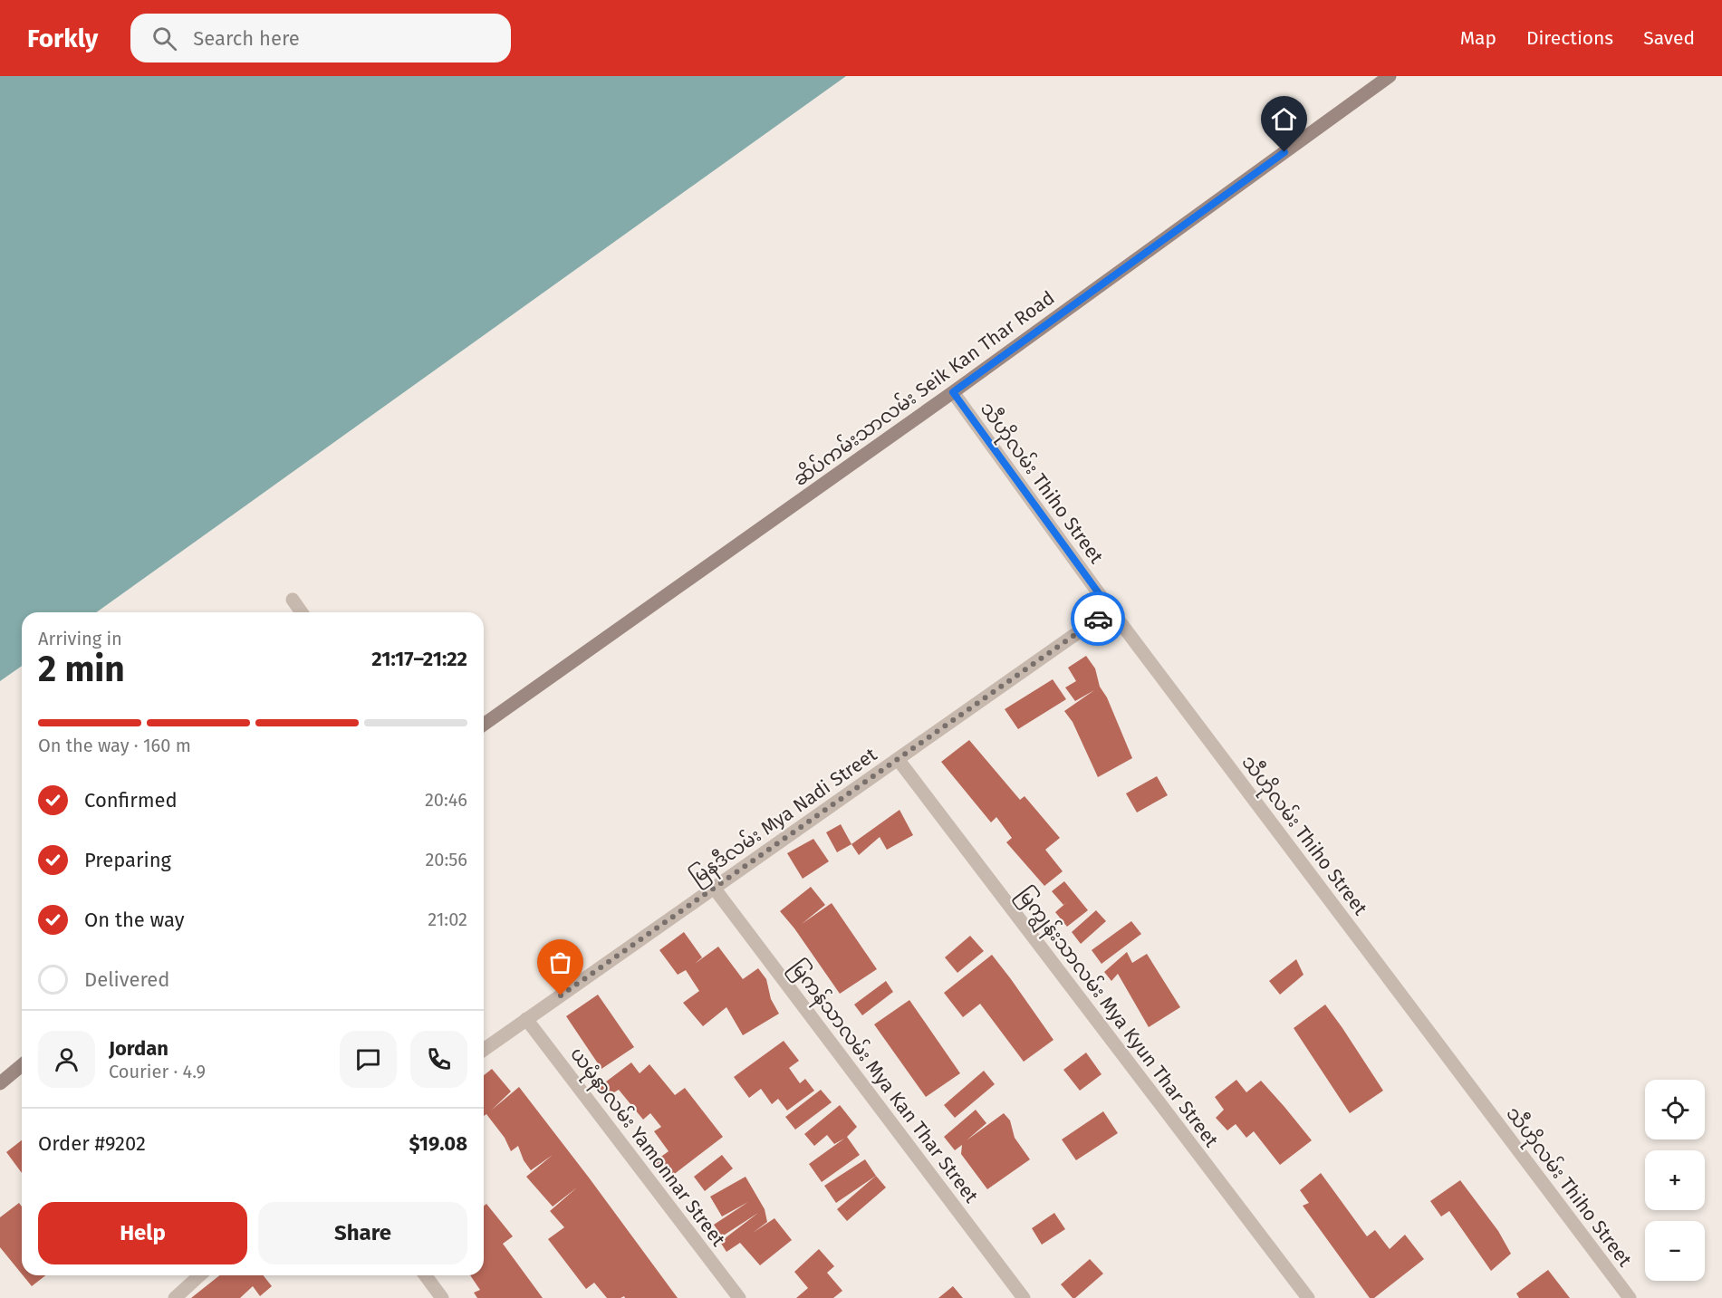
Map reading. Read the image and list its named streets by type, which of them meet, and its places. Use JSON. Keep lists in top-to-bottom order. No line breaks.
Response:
{"streets":{"street":["ဆိပ်ကမ်းသာလမ်း Seik Kan Thar Road","သီဟိုလမ်း Thiho Street","မြနဒီလမ်း Mya Nadi Street","မြကျွန်းသာလမ်း Mya Kyun Thar Street","မြကန်သာလမ်း Mya Kan Thar Street","ယမုံနာလမ်း Yamonnar Street"]},"crossings":[["ဆိပ်ကမ်းသာလမ်း Seik Kan Thar Road","သီဟိုလမ်း Thiho Street"],["သီဟိုလမ်း Thiho Street","မြနဒီလမ်း Mya Nadi Street"],["မြနဒီလမ်း Mya Nadi Street","မြကျွန်းသာလမ်း Mya Kyun Thar Street"],["မြနဒီလမ်း Mya Nadi Street","မြကန်သာလမ်း Mya Kan Thar Street"],["မြနဒီလမ်း Mya Nadi Street","ယမုံနာလမ်း Yamonnar Street"]],"page":{"header":"Forkly","search":"Search here","nav":["Map","Directions","Saved"],"heading":["2 min","Arriving in","21:17–21:22"],"panel":["Jordan","Courier · 4.9","Order #9202","$19.08"],"bar":"On the way · 160 m","list":[["Confirmed","20:46"],["Preparing","20:56"],["On the way","21:02"],"Delivered"],"map_buttons":["+","−"],"buttons":["Help","Share"]}}
